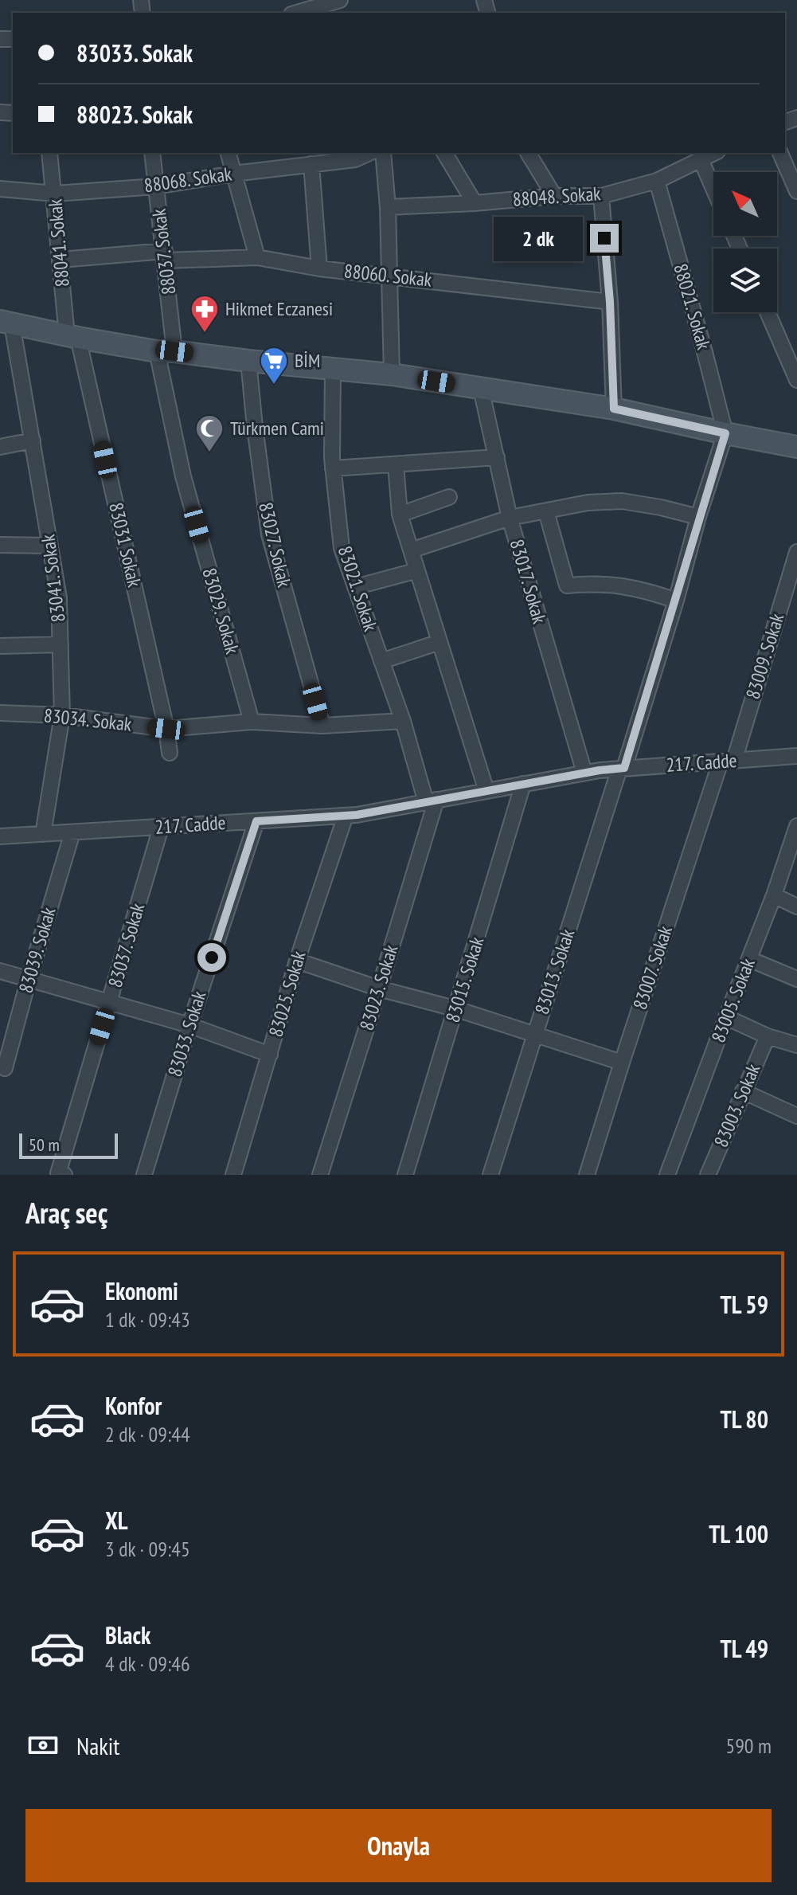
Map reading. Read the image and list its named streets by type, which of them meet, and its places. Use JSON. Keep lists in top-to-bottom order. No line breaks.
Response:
{"streets":{"street":["88068. Sokak","88048. Sokak","88041. Sokak","88037. Sokak","88060. Sokak","88021. Sokak","83031 Sokak","83027. Sokak","83041. Sokak","83017. Sokak","83021. Sokak","83029. Sokak","83009. Sokak","83034. Sokak","217. Cadde","83037. Sokak","83039. Sokak","83007. Sokak","83013. Sokak","83015. Sokak","83023. Sokak","83025. Sokak","83005. Sokak","83033. Sokak","83003. Sokak"]},"crossings":[["88068. Sokak","88041. Sokak"],["88068. Sokak","88037. Sokak"],["88048. Sokak","88021. Sokak"],["88041. Sokak","88060. Sokak"],["88041. Sokak","83031 Sokak"],["88037. Sokak","88060. Sokak"],["88037. Sokak","83029. Sokak"],["88021. Sokak","83013. Sokak"],["83031 Sokak","83034. Sokak"],["83027. Sokak","83034. Sokak"],["83041. Sokak","83034. Sokak"],["83041. Sokak","217. Cadde"],["83017. Sokak","217. Cadde"],["83021. Sokak","83034. Sokak"],["83021. Sokak","217. Cadde"],["83021. Sokak","83023. Sokak"],["83029. Sokak","83034. Sokak"],["83009. Sokak","217. Cadde"],["83009. Sokak","83007. Sokak"],["217. Cadde","83037. Sokak"],["217. Cadde","83039. Sokak"],["217. Cadde","83007. Sokak"],["217. Cadde","83013. Sokak"],["217. Cadde","83015. Sokak"],["217. Cadde","83023. Sokak"],["217. Cadde","83025. Sokak"],["217. Cadde","83033. Sokak"]],"places":{"pharmacy":["Hikmet Eczanesi"],"supermarket":["BİM"],"mosque":["Türkmen Cami"]},"scale_bar":"50 m","north":"top left","page":{"banner":["83033. Sokak","88023. Sokak"],"bubble":"2 dk","scale":"50 m","heading":"Araç seç","list":[{"name":"Ekonomi","note":"1 dk · 09:43","value":"TL 59"},{"name":"Konfor","note":"2 dk · 09:44","value":"TL 80"},{"name":"XL","note":"3 dk · 09:45","value":"TL 100"},{"name":"Black","note":"4 dk · 09:46","value":"TL 49"}],"pay":["Nakit","590 m"],"buttons":"Onayla"}}
